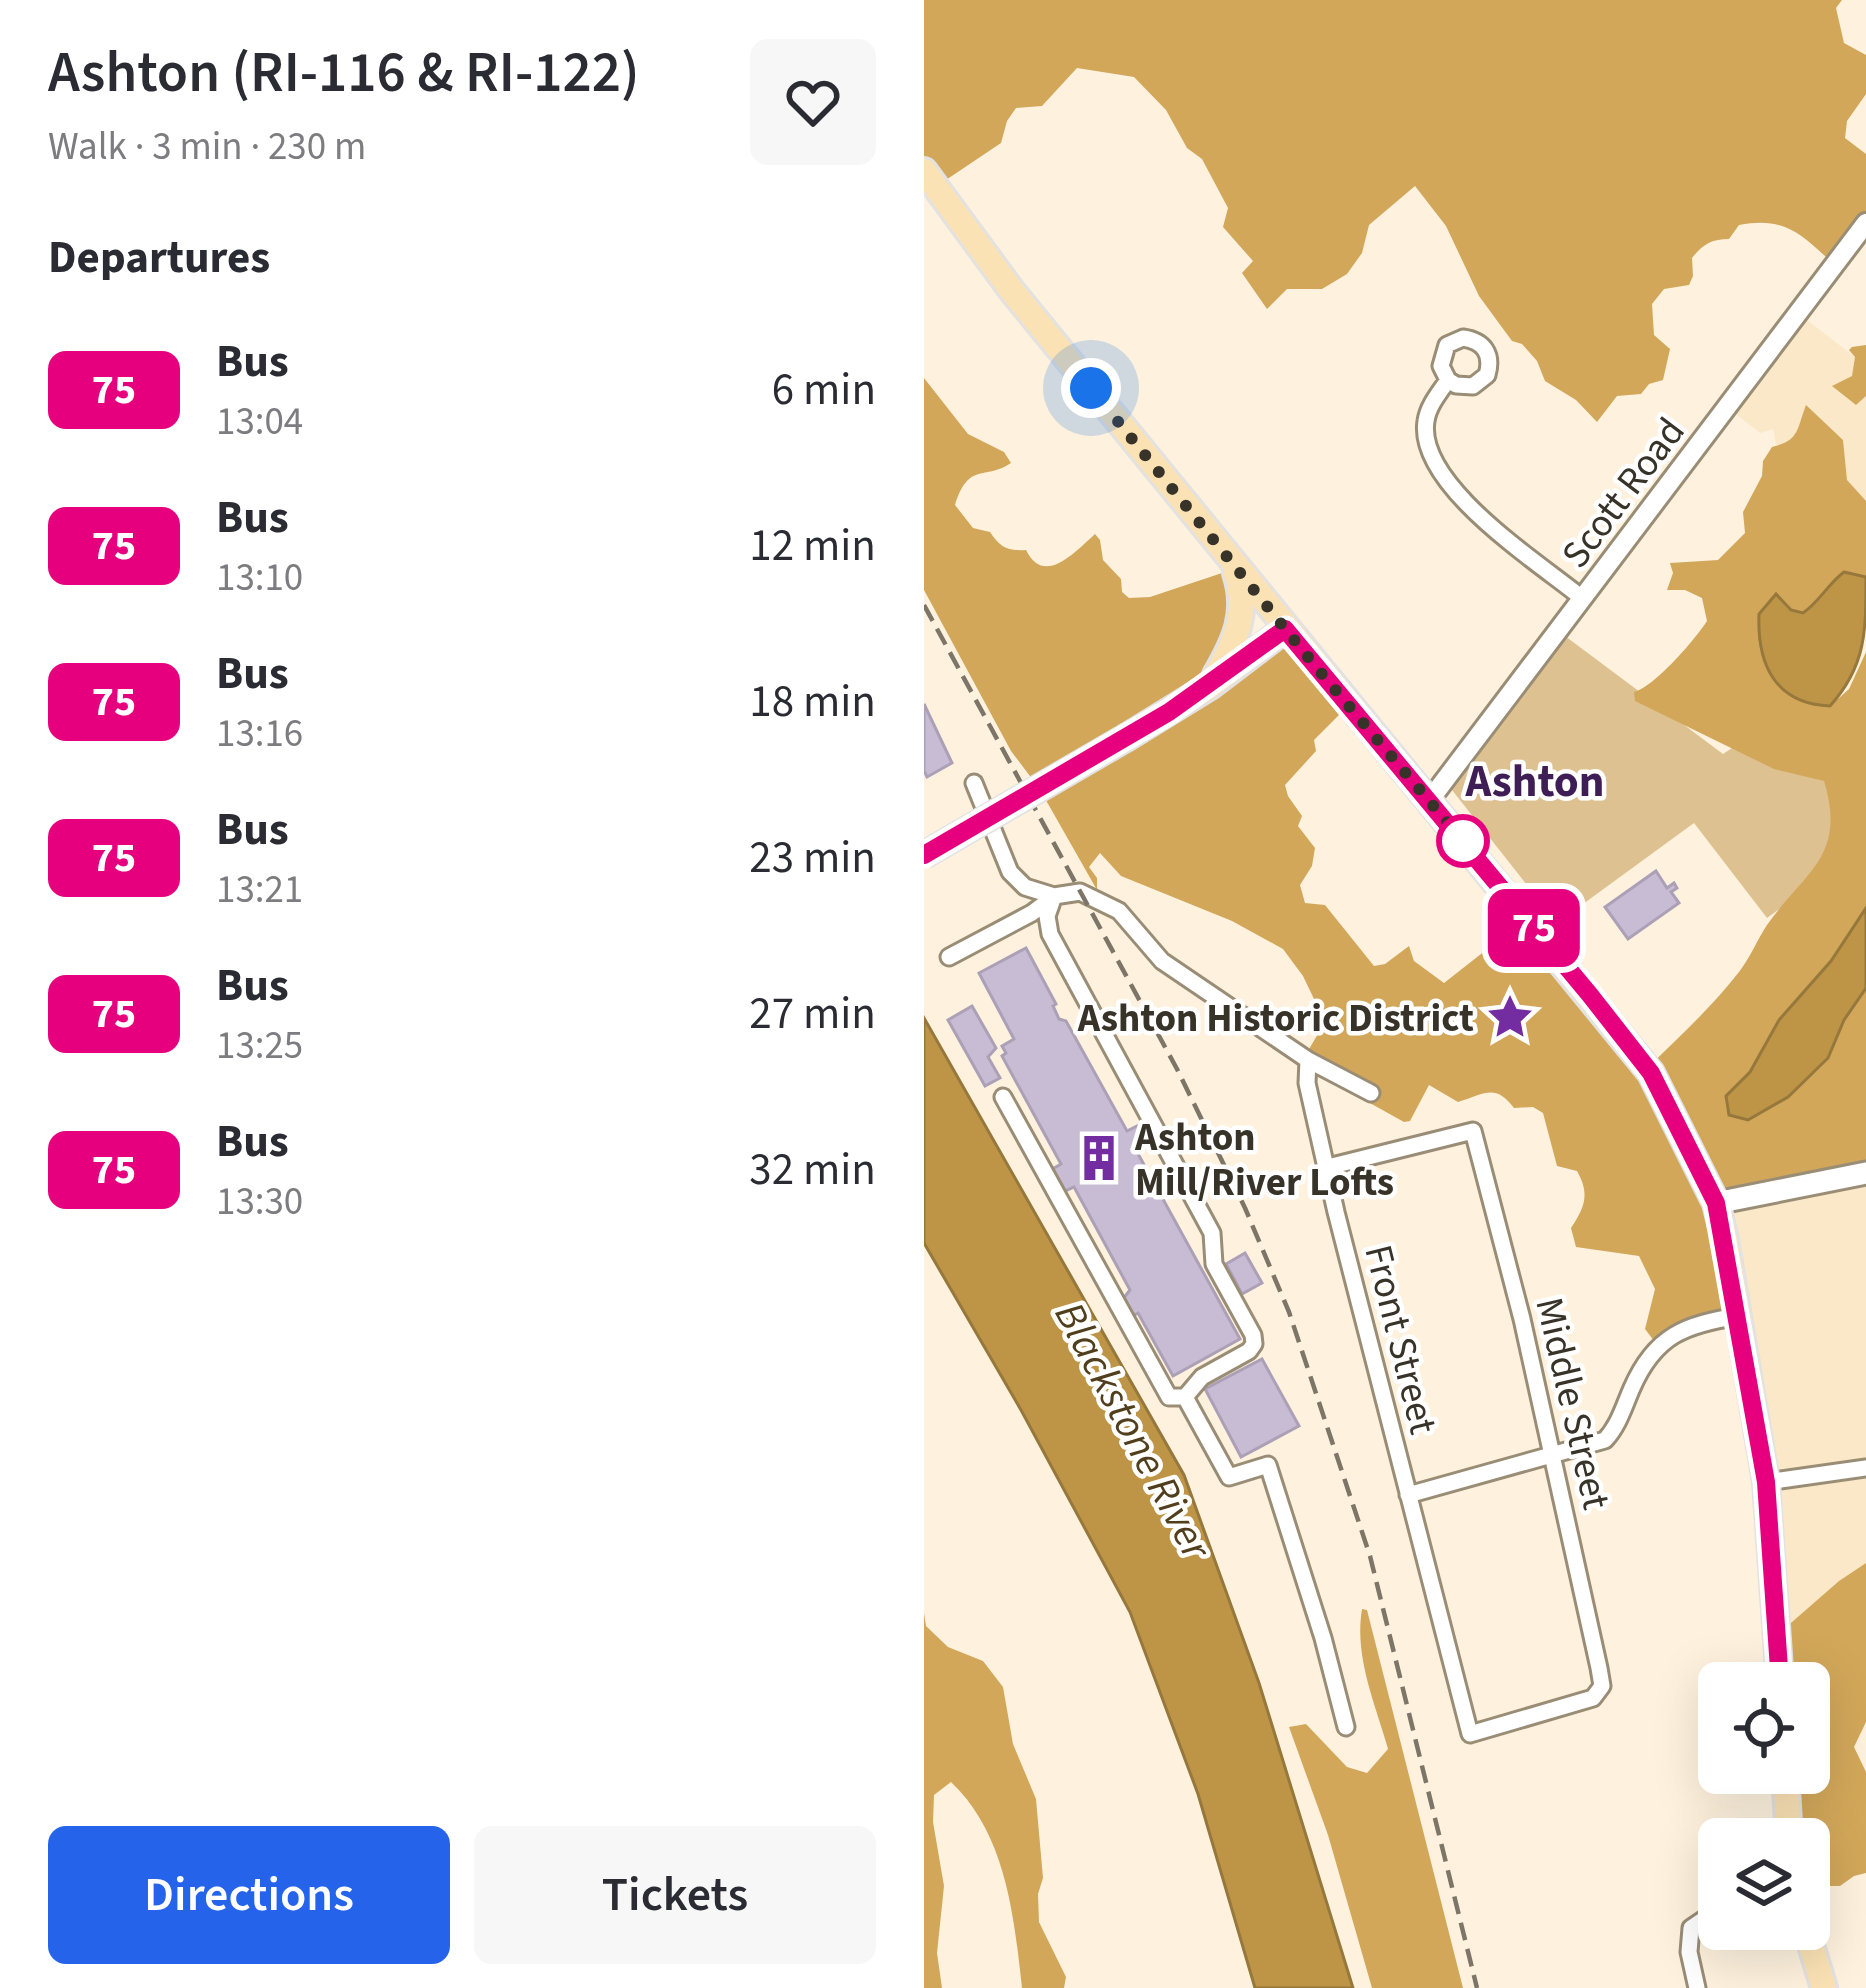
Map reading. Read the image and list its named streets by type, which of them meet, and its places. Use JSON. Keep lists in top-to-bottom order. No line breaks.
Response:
{"streets":{"street":["Scott Road","Front Street","Middle Street"]},"crossings":[["Front Street","Middle Street"]],"districts":["Ashton"],"water":["Blackstone River"],"places":{"place":["Ashton Historic District"],"building":["Ashton Mill/River Lofts"]},"lines":["bus line 75"],"page":{"heading":[["Ashton (RI-116 & RI-122)","Walk · 3 min · 230 m"],"Departures"],"on_map":"75","list":[{"mark":"75","name":"Bus","note":"13:04","value":"6 min"},{"mark":"75","name":"Bus","note":"13:10","value":"12 min"},{"mark":"75","name":"Bus","note":"13:16","value":"18 min"},{"mark":"75","name":"Bus","note":"13:21","value":"23 min"},{"mark":"75","name":"Bus","note":"13:25","value":"27 min"},{"mark":"75","name":"Bus","note":"13:30","value":"32 min"}],"buttons":["Directions","Tickets"]}}
